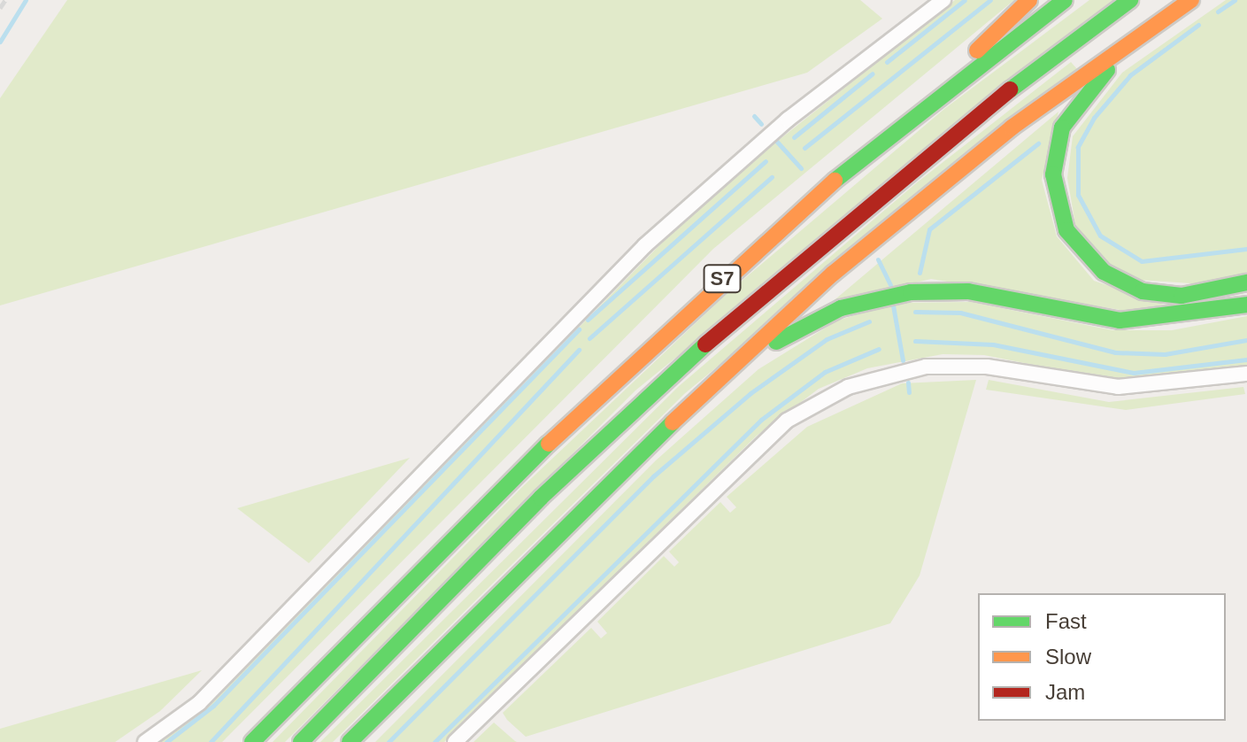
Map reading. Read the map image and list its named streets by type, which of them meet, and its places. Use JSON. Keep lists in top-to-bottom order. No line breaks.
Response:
{"streets":{"highway":["S7"]},"legend":["Fast","Slow","Jam"]}
